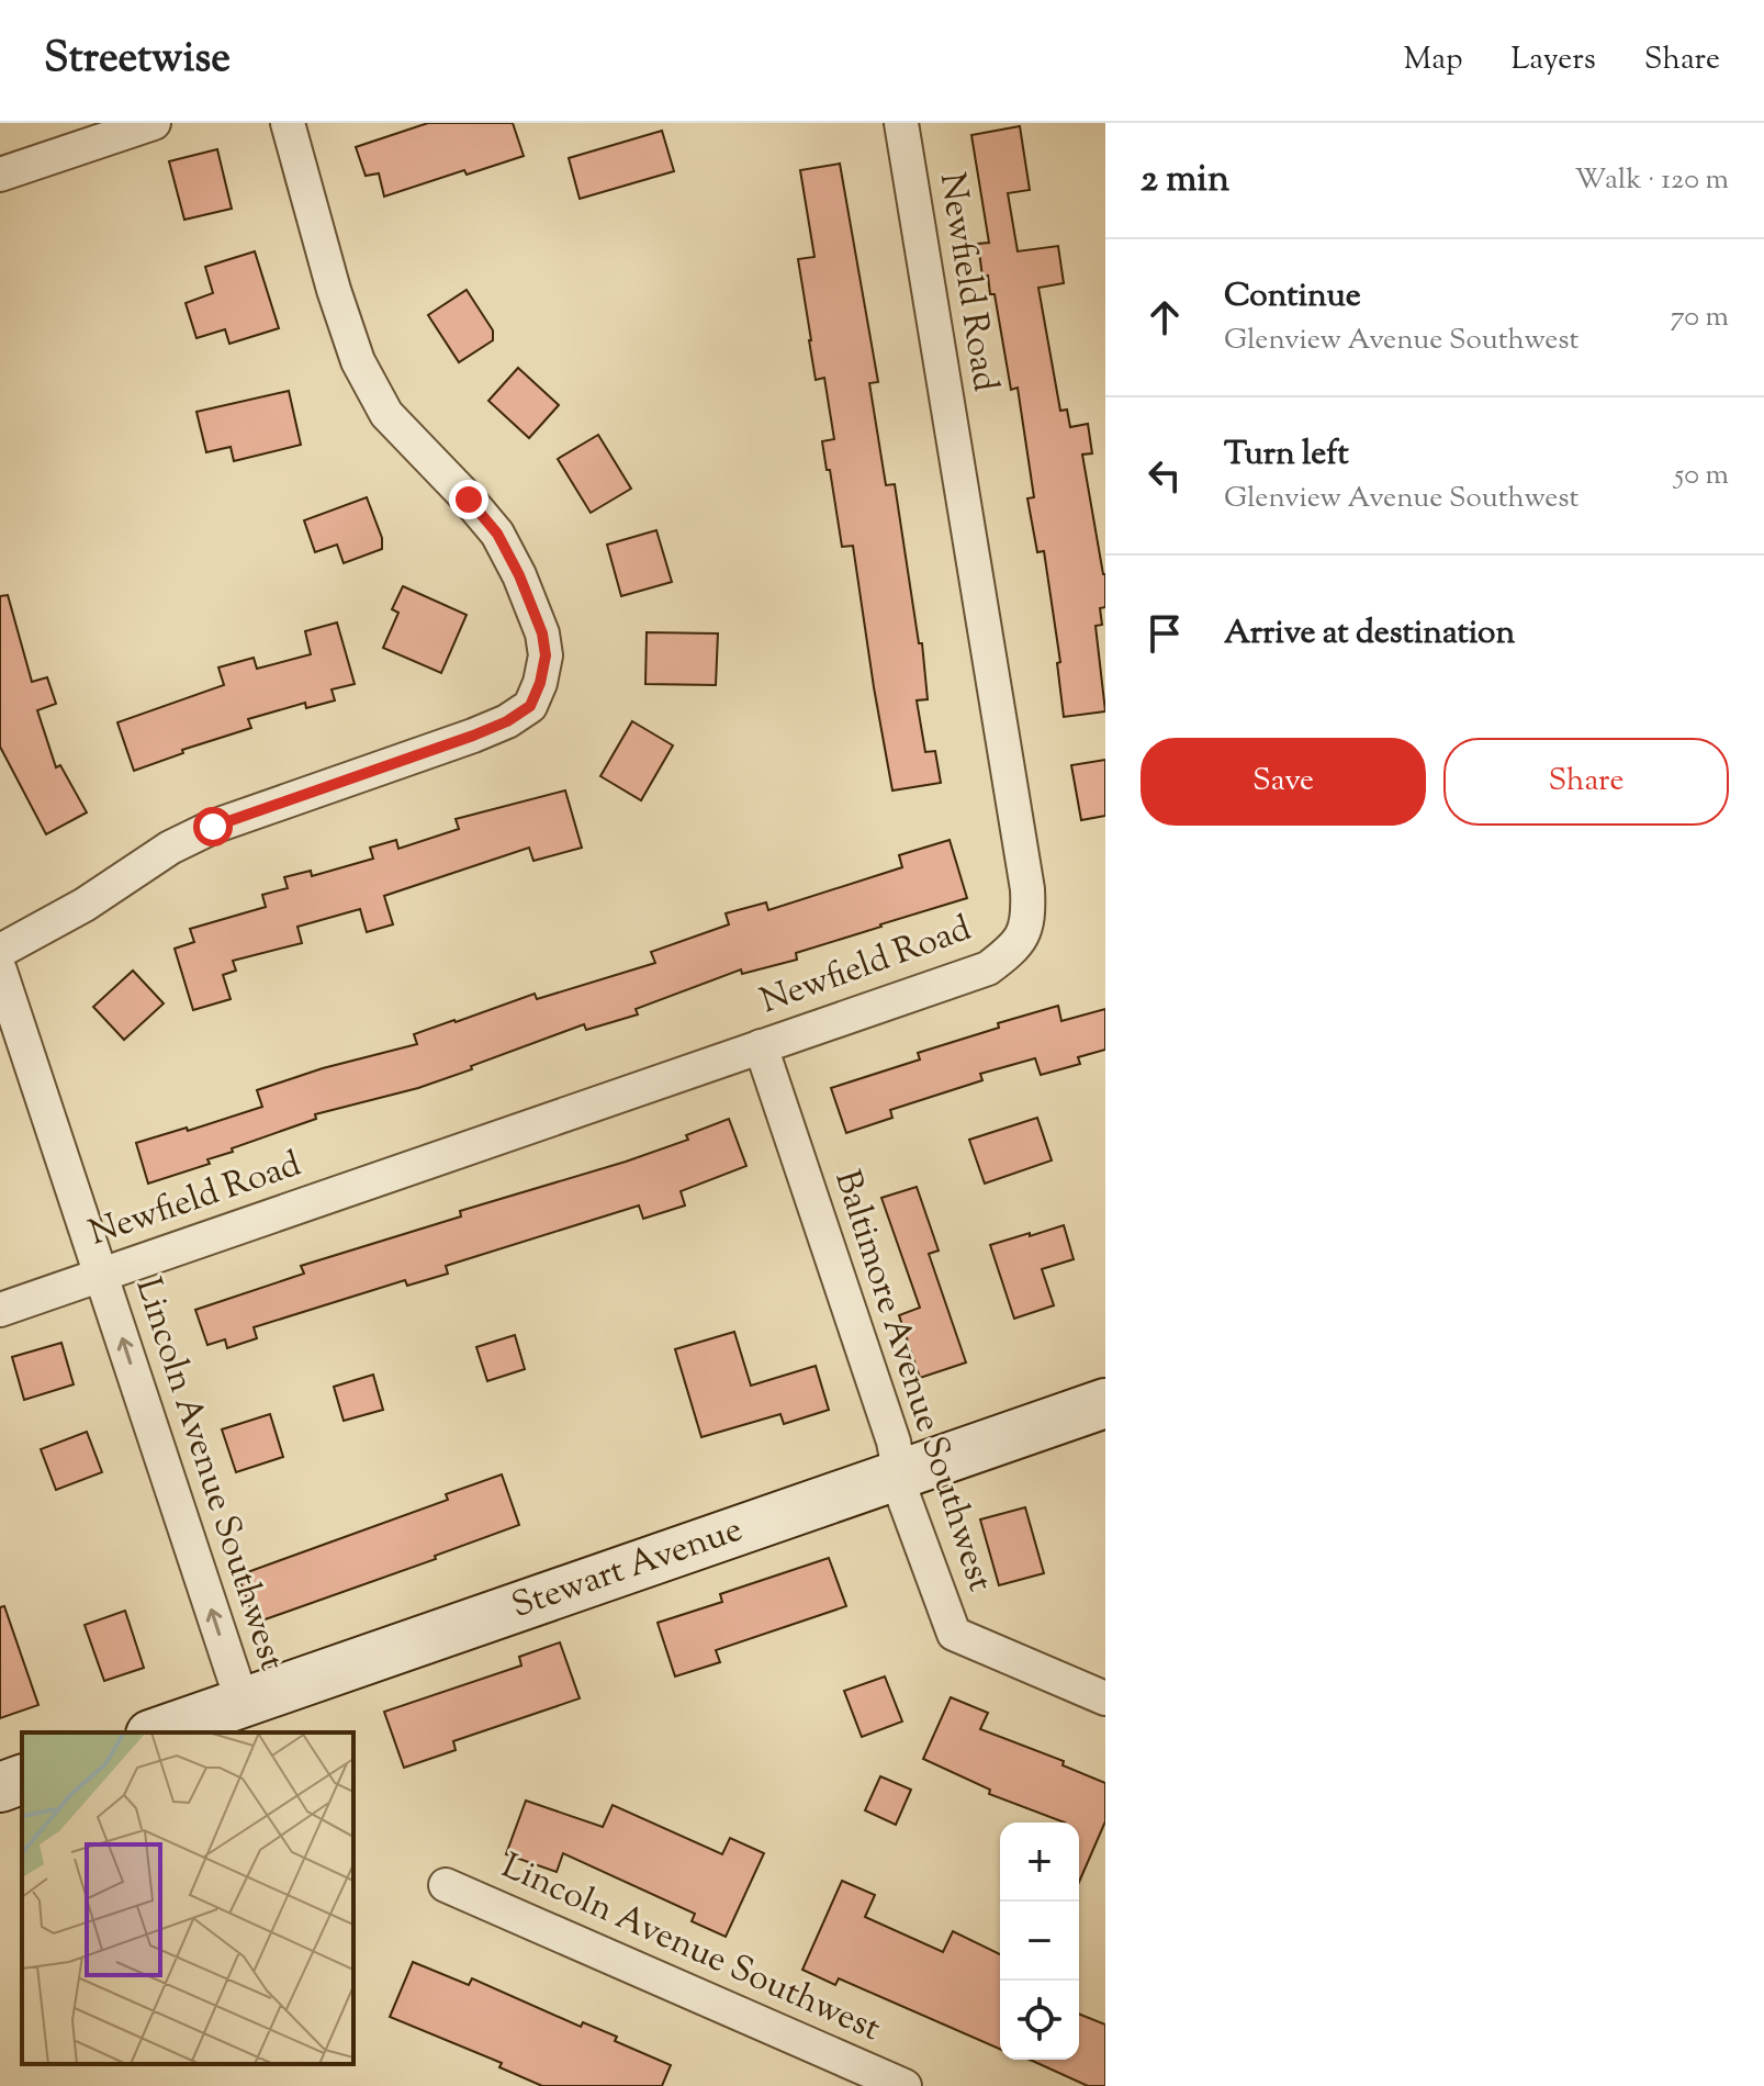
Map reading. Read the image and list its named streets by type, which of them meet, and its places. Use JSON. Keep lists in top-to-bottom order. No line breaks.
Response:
{"streets":{"street":["Newfield Road","Baltimore Avenue Southwest","Lincoln Avenue Southwest","Stewart Avenue"]},"crossings":[["Newfield Road","Baltimore Avenue Southwest"],["Newfield Road","Lincoln Avenue Southwest"],["Baltimore Avenue Southwest","Stewart Avenue"],["Lincoln Avenue Southwest","Stewart Avenue"]],"one_way":["Lincoln Avenue Southwest"],"page":{"header":"Streetwise","nav":["Map","Layers","Share"],"heading":["2 min","Walk · 120 m"],"list":[["Continue","Glenview Avenue Southwest","70 m"],["Turn left","Glenview Avenue Southwest","50 m"],"Arrive at destination"],"buttons":["Save","Share"],"map_buttons":["+","−"]}}
